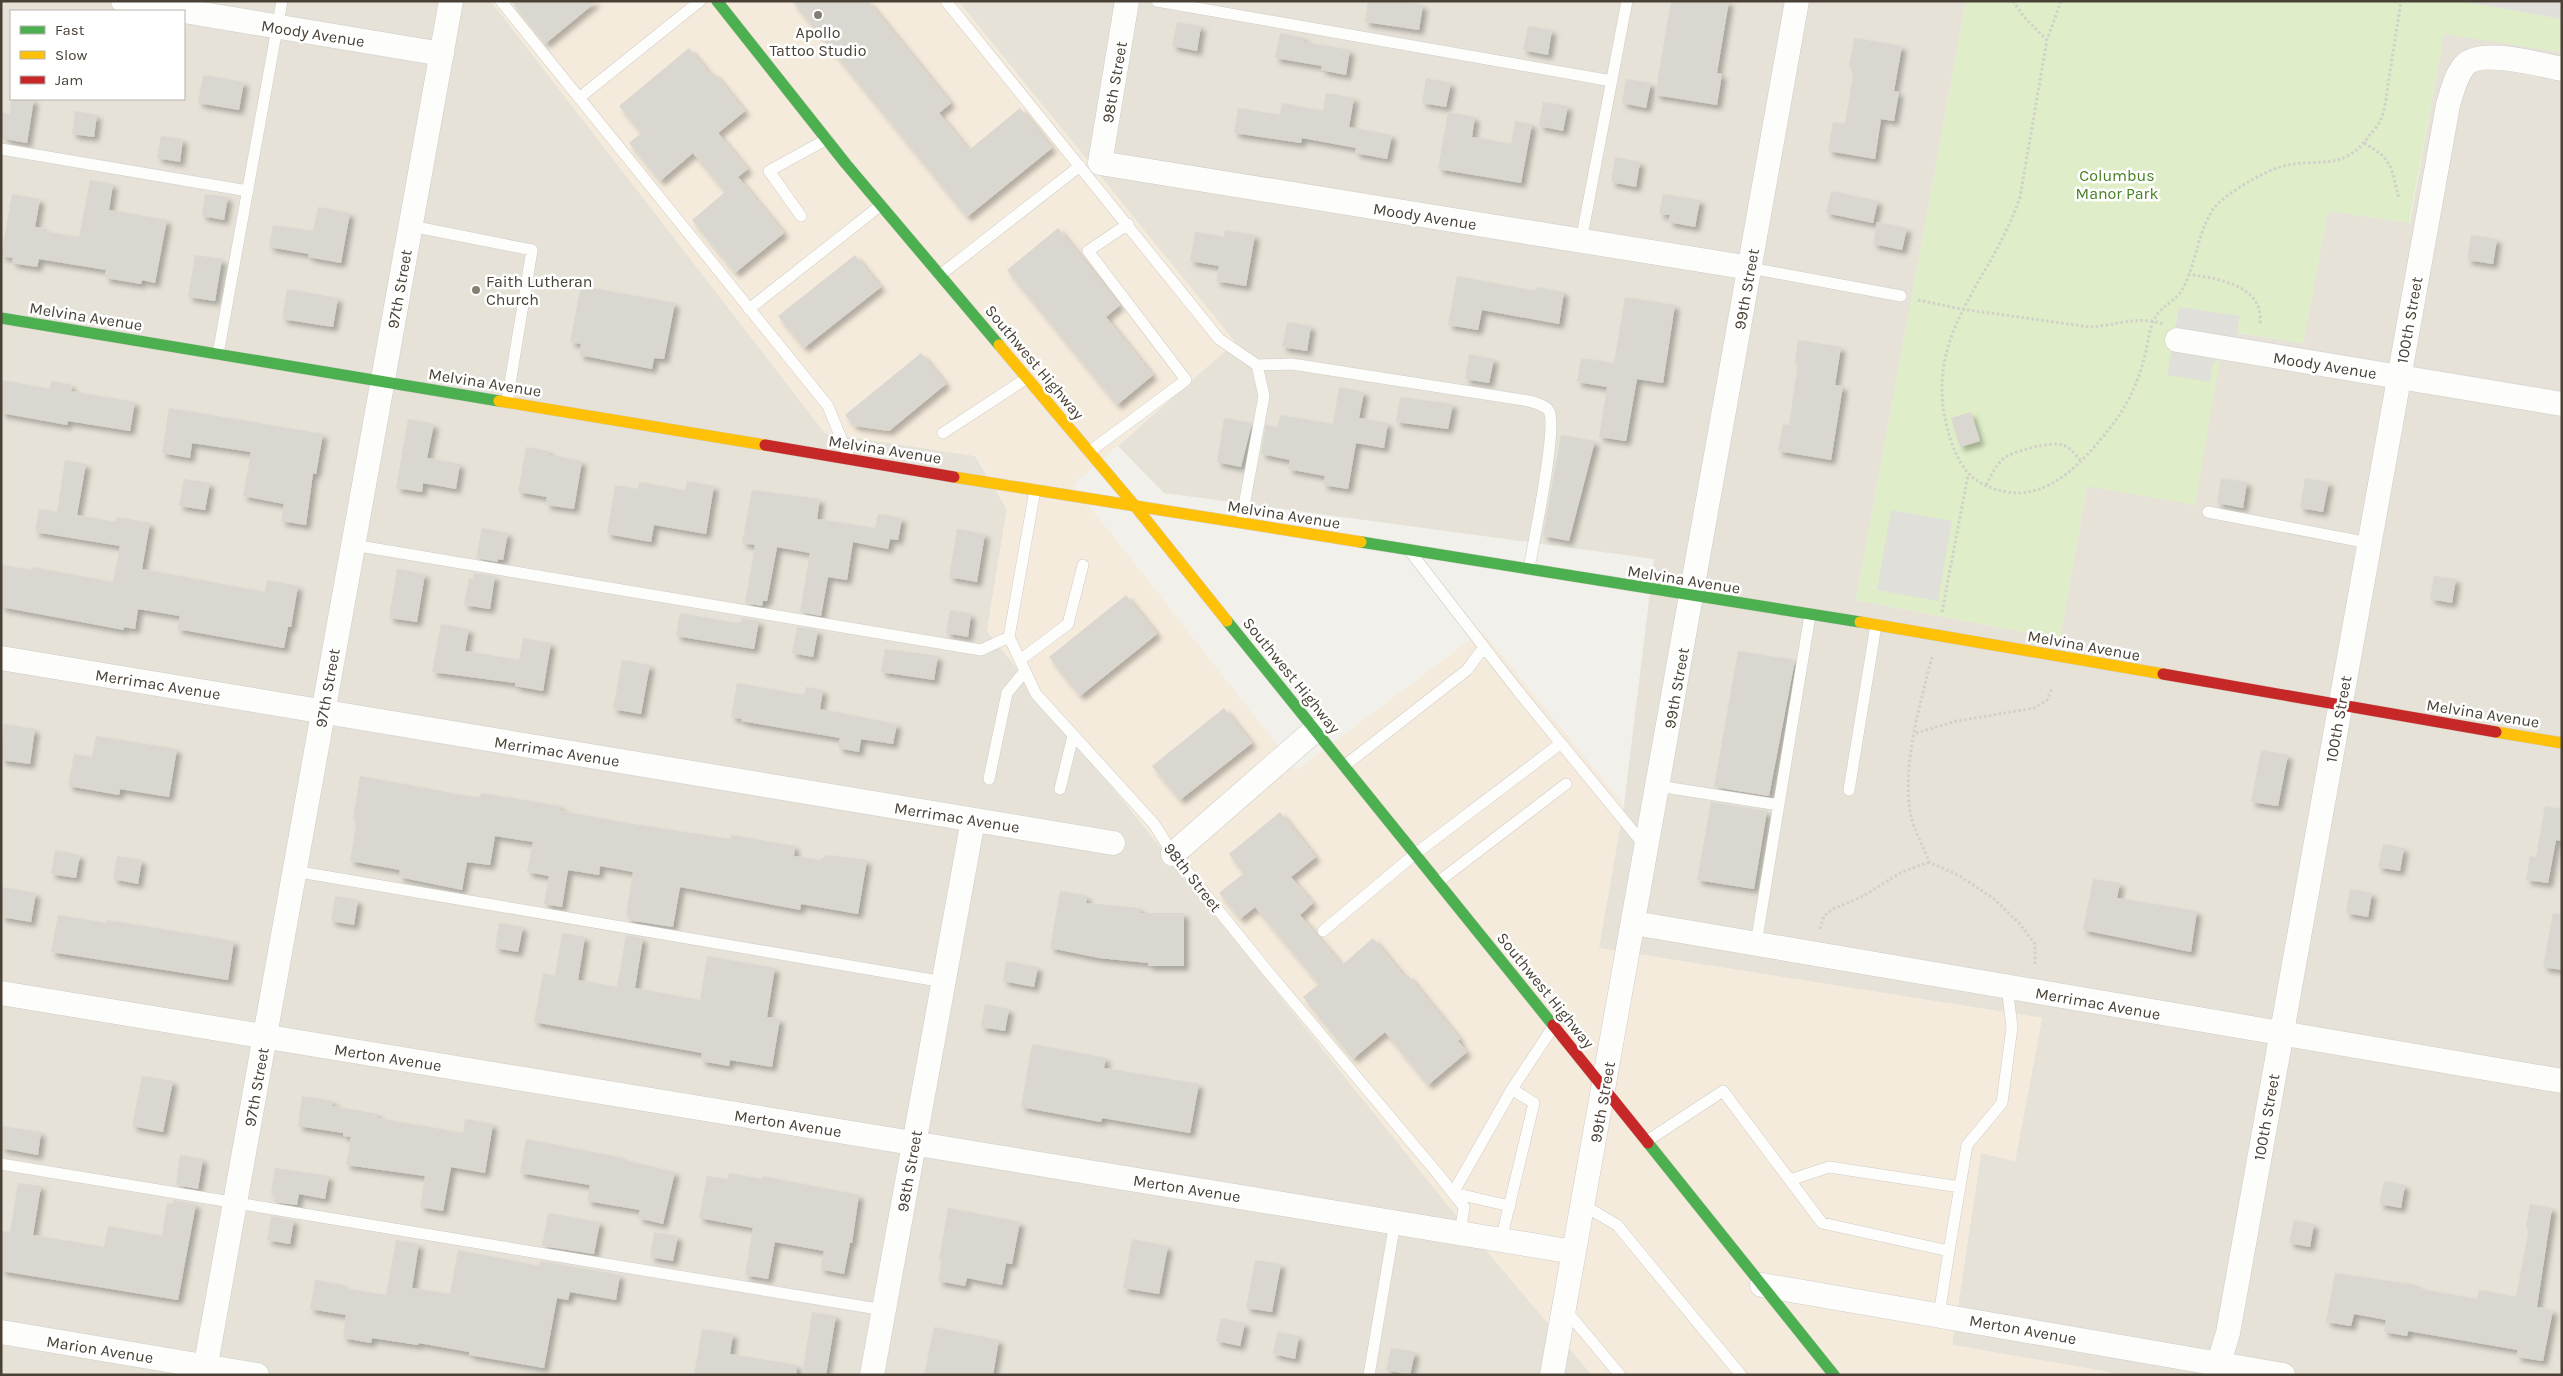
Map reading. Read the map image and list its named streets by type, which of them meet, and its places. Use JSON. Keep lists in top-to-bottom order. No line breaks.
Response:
{"streets":{"street":["Moody Avenue","98th Street","97th Street","99th Street","Melvina Avenue","100th Street","Southwest Highway","Merrimac Avenue","Merton Avenue","Marion Avenue"]},"crossings":[["Moody Avenue","98th Street"],["Moody Avenue","97th Street"],["Moody Avenue","99th Street"],["Moody Avenue","100th Street"],["98th Street","Merrimac Avenue"],["98th Street","Merton Avenue"],["97th Street","Melvina Avenue"],["97th Street","Merrimac Avenue"],["97th Street","Merton Avenue"],["97th Street","Marion Avenue"],["99th Street","Melvina Avenue"],["99th Street","Southwest Highway"],["99th Street","Merrimac Avenue"],["99th Street","Merton Avenue"],["Melvina Avenue","100th Street"],["Melvina Avenue","Southwest Highway"],["100th Street","Merrimac Avenue"],["100th Street","Merton Avenue"],["Southwest Highway","Merton Avenue"]],"parks":["Columbus Manor Park"],"places":["Apollo Tattoo Studio","Faith Lutheran Church"],"legend":["Fast","Slow","Jam"]}
